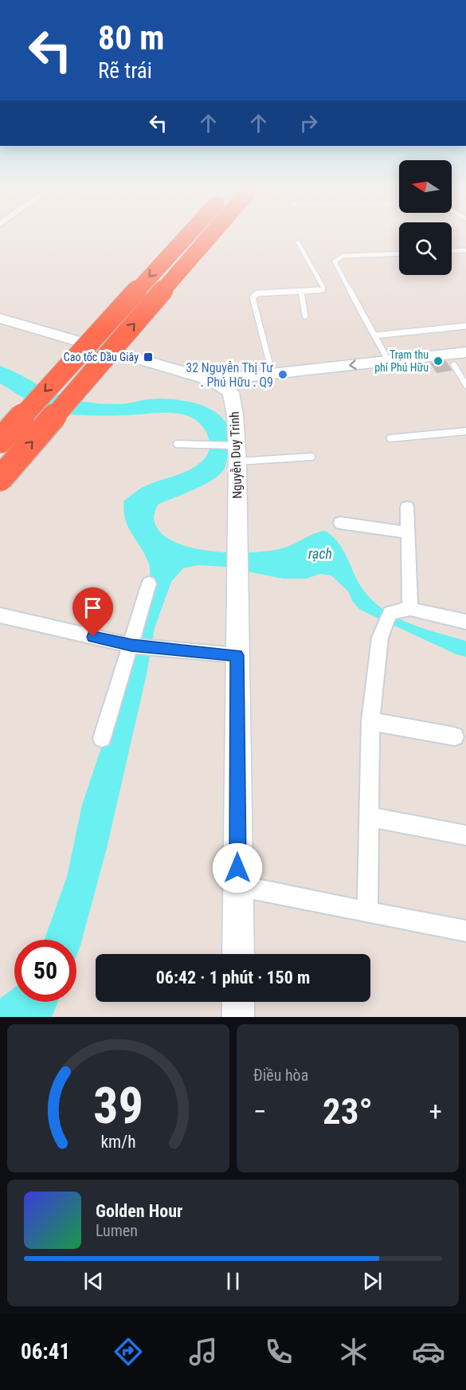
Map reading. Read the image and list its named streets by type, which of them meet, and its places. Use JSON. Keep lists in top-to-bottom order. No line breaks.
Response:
{"streets":{"main road":["Nguyễn Duy Trinh"]},"water":["rạch"],"places":{"transit":["Cao tốc Dầu Giây"],"other":["Trạm thu phí Phú Hữu","32 Nguyễn Thị Tư . Phú Hữu . Q9"]},"north":"left","page":{"turn":["80 m","Rẽ trái"],"limit":"50","trip":"06:42 · 1 phút · 150 m","tile":"Điều hòa","heat":["−","23°","+"],"song":["Golden Hour","Lumen"],"tabs":"06:41","gauge":["39","km/h"]}}
